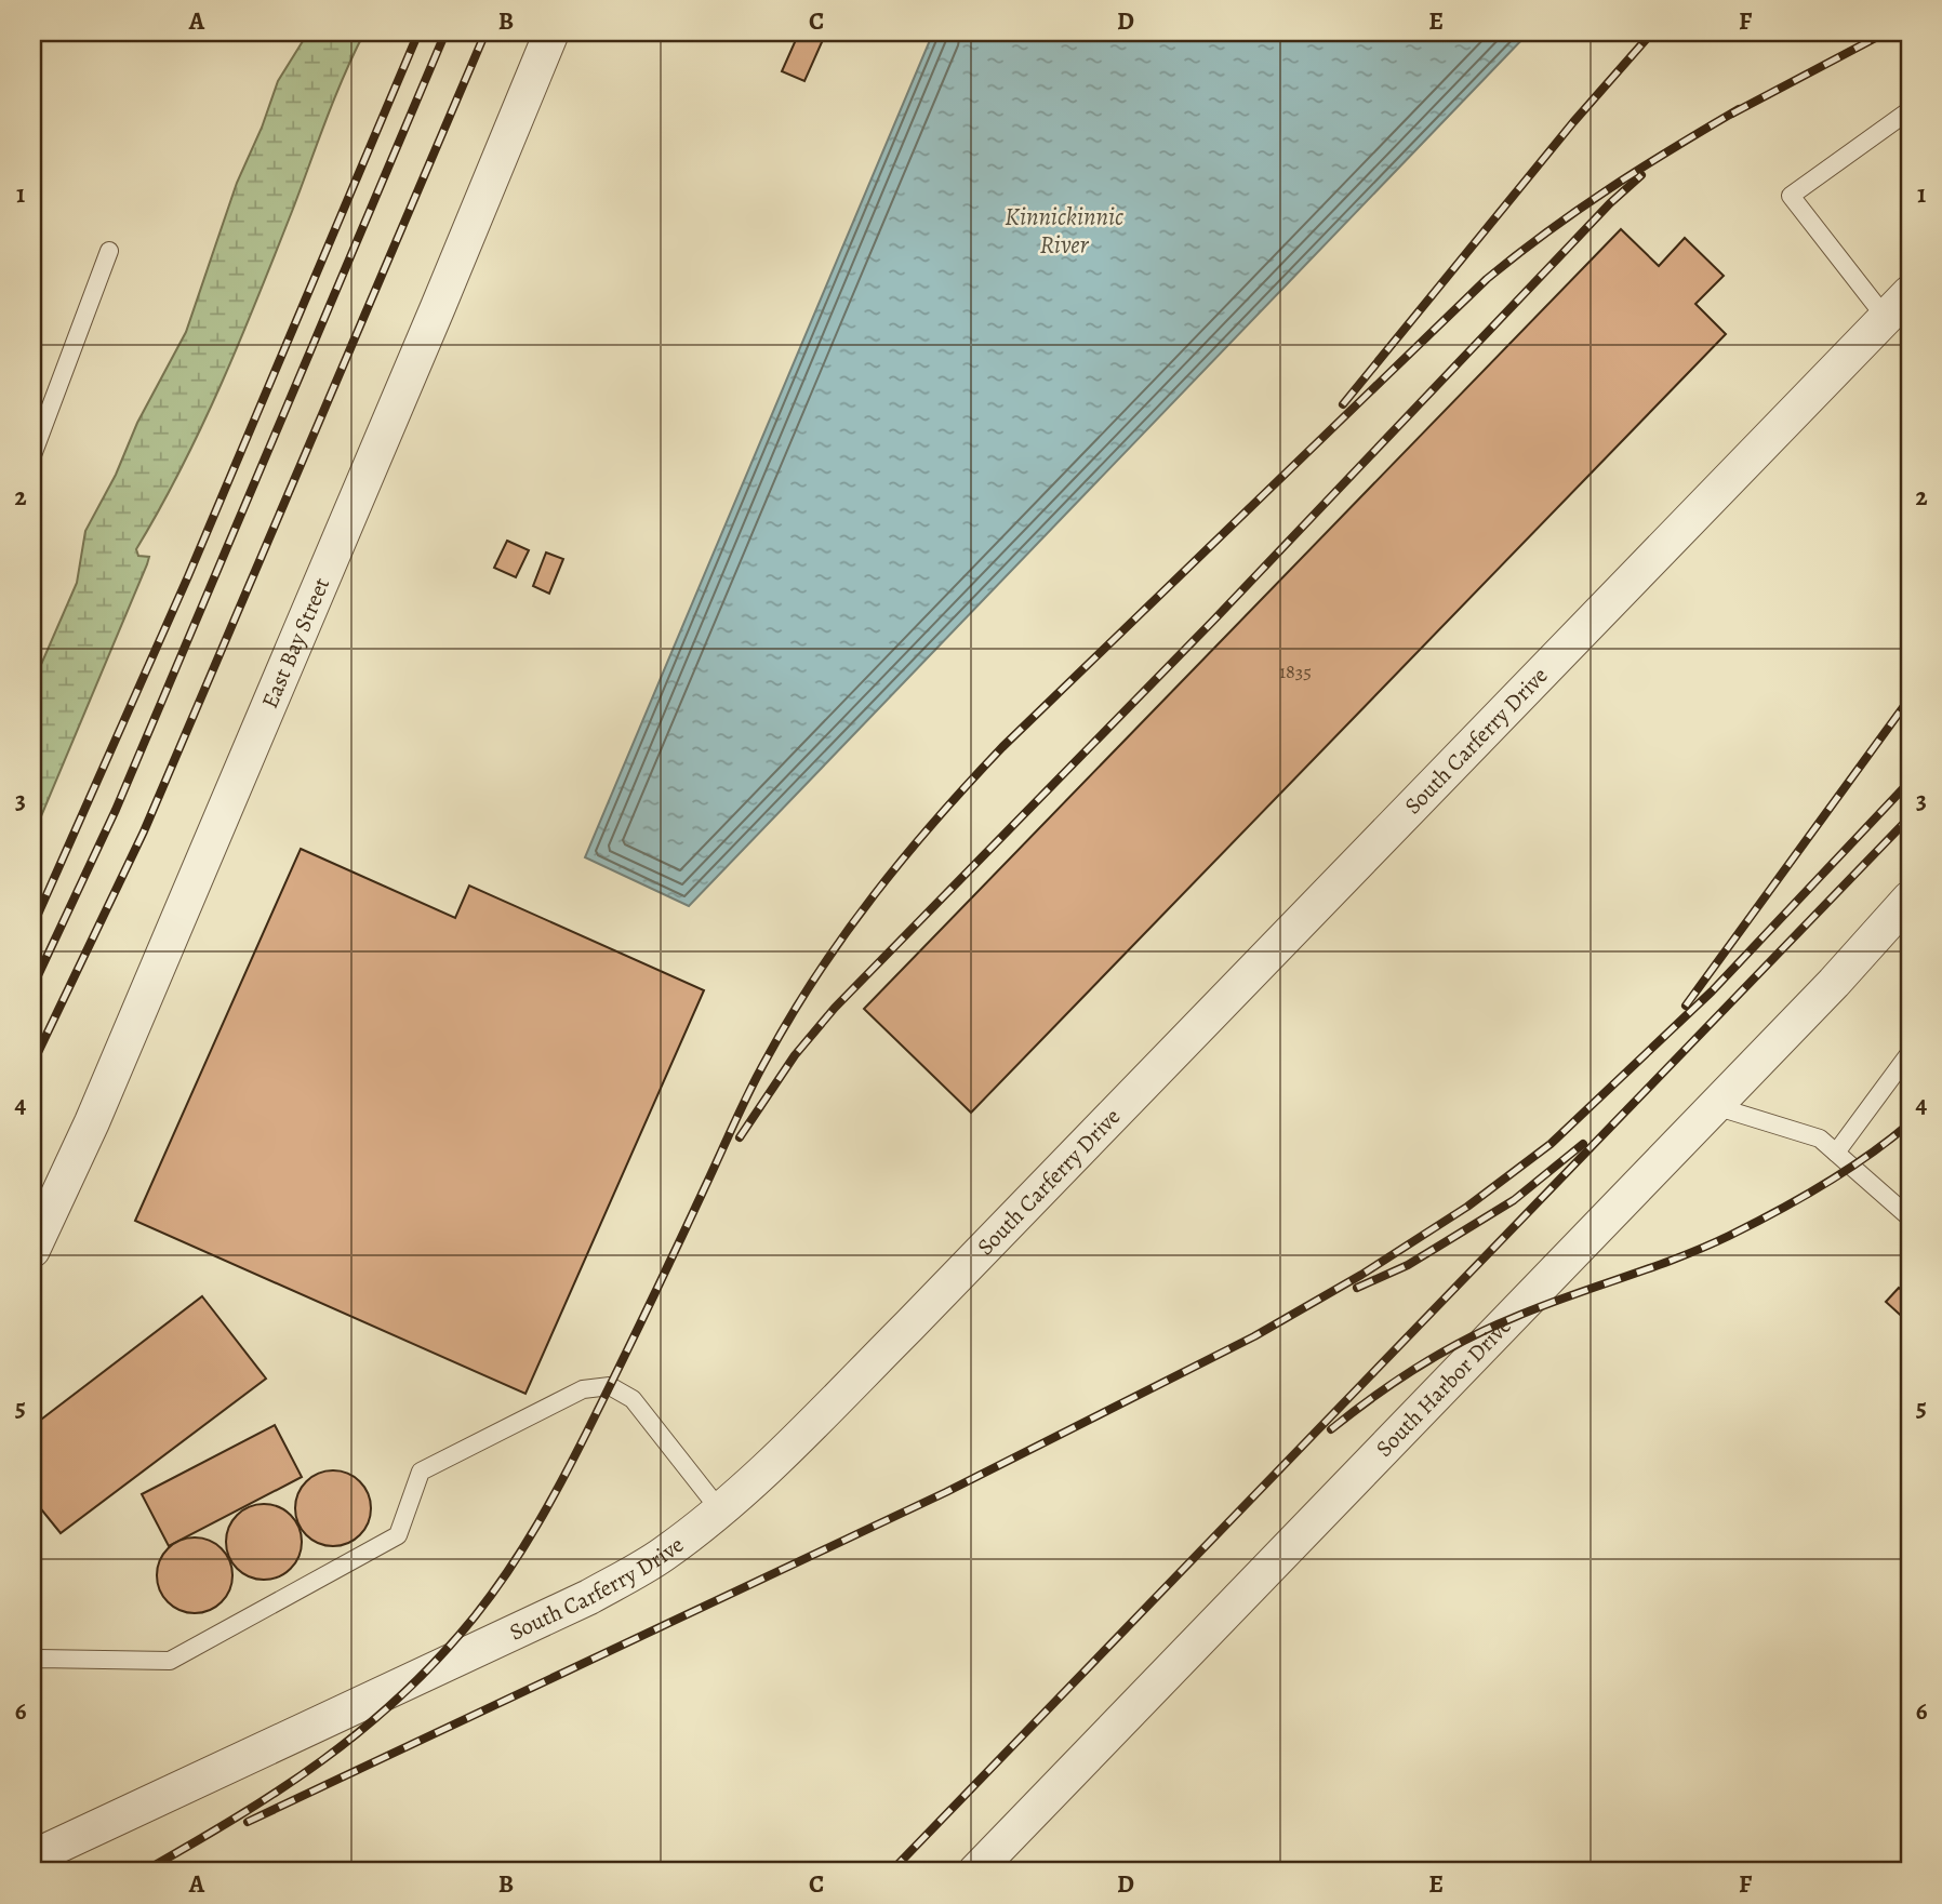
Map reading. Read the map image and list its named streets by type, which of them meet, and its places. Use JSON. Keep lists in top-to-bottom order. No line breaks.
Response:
{"streets":{"street":["East Bay Street","South Carferry Drive","South Harbor Drive"]},"water":["Kinnickinnic River"],"house_numbers":["1835"],"grid":{"columns":["A","B","C","D","E","F"],"rows":["1","2","3","4","5","6"]}}
